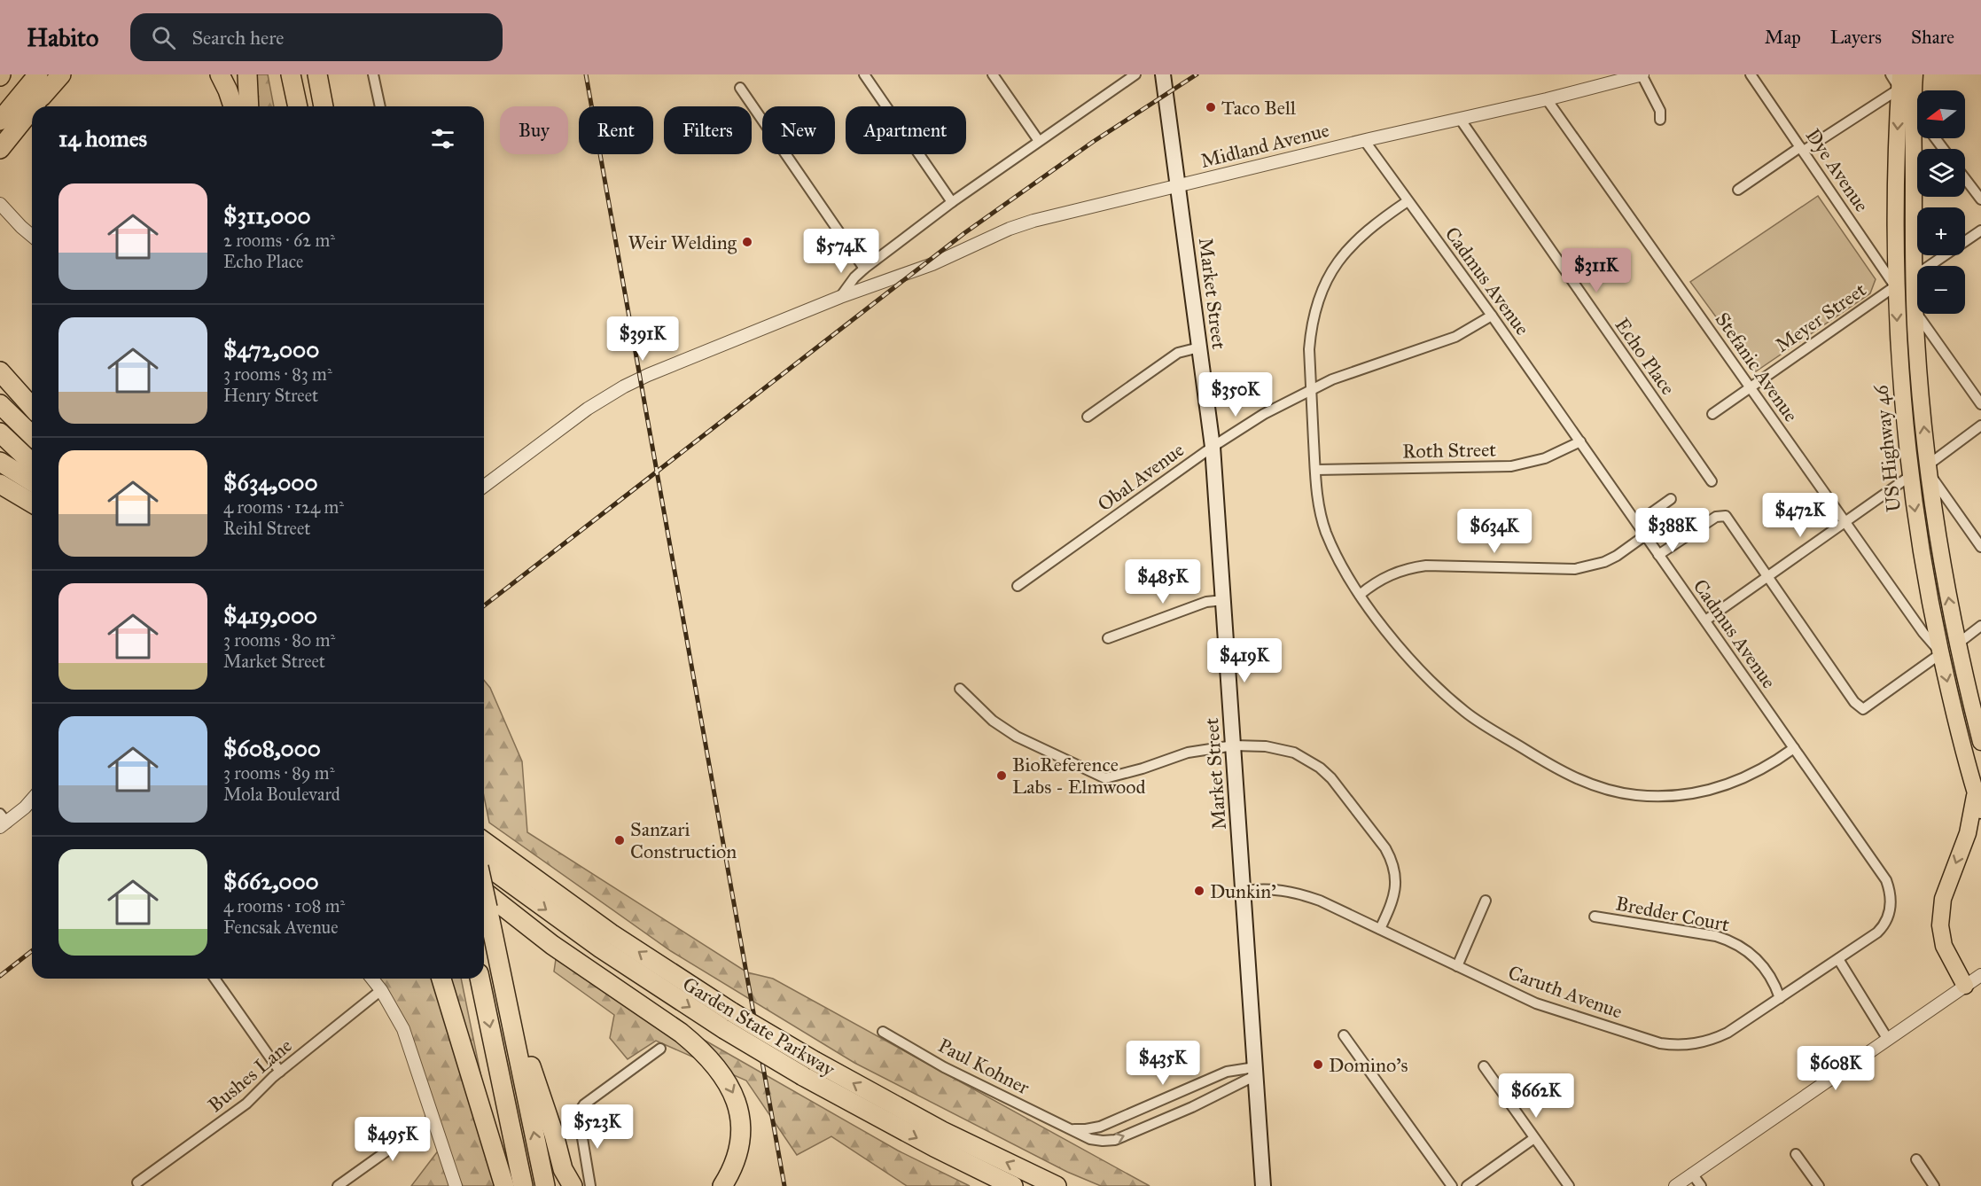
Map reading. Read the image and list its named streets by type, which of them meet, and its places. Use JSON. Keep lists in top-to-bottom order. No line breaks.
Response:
{"streets":{"highway":["US Highway 46","Garden State Parkway"],"main road":["Market Street"],"street":["Midland Avenue","Dye Avenue","Cadmus Avenue","Meyer Street","Echo Place","Stefanic Avenue","Roth Street","Obal Avenue","Bredder Court","Caruth Avenue","Paul Kohner","Bushes Lane"]},"crossings":[["Midland Avenue","Cadmus Avenue"],["Midland Avenue","Market Street"],["Midland Avenue","Echo Place"],["Midland Avenue","Stefanic Avenue"],["Dye Avenue","Meyer Street"],["Dye Avenue","US Highway 46"],["Cadmus Avenue","Roth Street"],["Cadmus Avenue","Obal Avenue"],["Cadmus Avenue","Caruth Avenue"],["Market Street","Obal Avenue"],["Market Street","Caruth Avenue"],["Market Street","Paul Kohner"],["Meyer Street","Stefanic Avenue"],["Meyer Street","US Highway 46"],["Stefanic Avenue","US Highway 46"],["Bredder Court","Caruth Avenue"]],"places":["Taco Bell","Weir Welding","BioReference Labs - Elmwood","Sanzari Construction","Dunkin'","Domino's"],"north":"left","page":{"header":"Habito","search":"Search here","nav":["Map","Layers","Share"],"map_buttons":["+","−"],"chip":["Buy","Rent","Filters","New","Apartment"],"heading":"14 homes","list":[{"name":"$311,000","note":"2 rooms · 62 m² · Echo Place"},{"name":"$472,000","note":"3 rooms · 83 m² · Henry Street"},{"name":"$634,000","note":"4 rooms · 124 m² · Reihl Street"},{"name":"$419,000","note":"3 rooms · 80 m² · Market Street"},{"name":"$608,000","note":"3 rooms · 89 m² · Mola Boulevard"},{"name":"$662,000","note":"4 rooms · 108 m² · Fencsak Avenue"}],"price":["$574K","$311K","$391K","$350K","$472K","$388K","$634K","$485K","$419K","$435K","$608K","$662K","$523K","$495K"]}}
